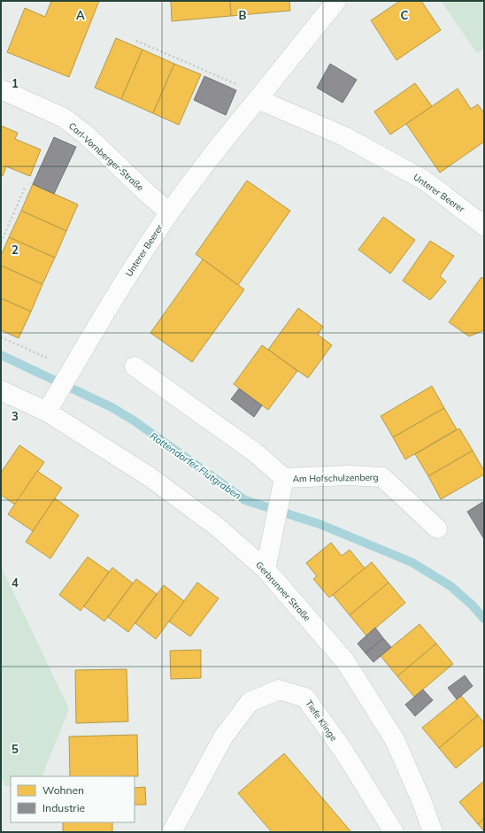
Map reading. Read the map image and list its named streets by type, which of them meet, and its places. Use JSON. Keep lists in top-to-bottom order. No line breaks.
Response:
{"streets":{"street":["Carl-Vornberger-Straße","Unterer Beerer","Am Hofschulzenberg","Gerbrunner Straße","Tiefe Klinge"]},"crossings":[["Carl-Vornberger-Straße","Unterer Beerer"],["Unterer Beerer","Gerbrunner Straße"]],"water":["Rottendorfer Flutgraben"],"legend":["Wohnen","Industrie"],"grid":{"columns":["A","B","C"],"rows":["1","2","3","4","5"]}}
